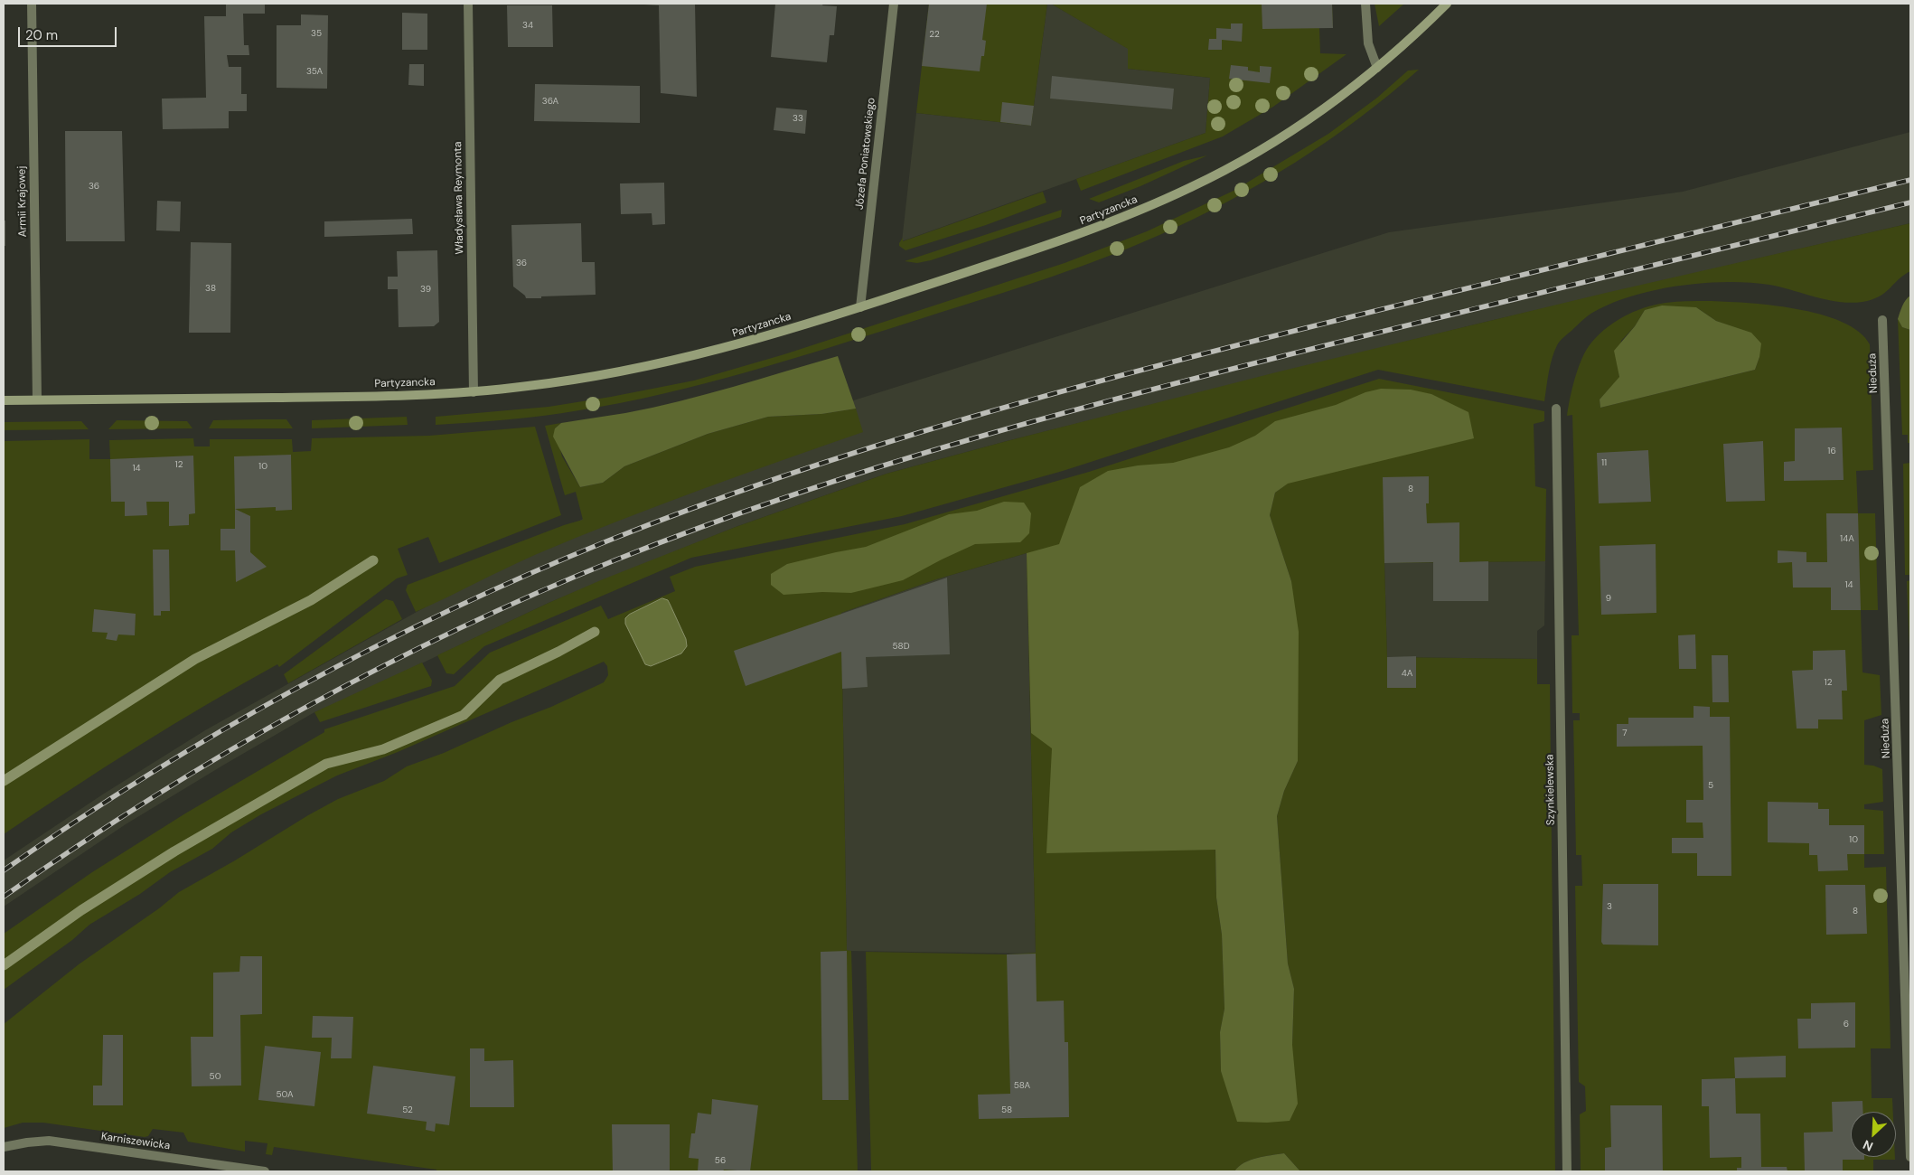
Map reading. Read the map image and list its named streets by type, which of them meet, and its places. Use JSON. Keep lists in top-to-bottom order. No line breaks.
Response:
{"streets":{"main road":["Partyzancka"],"street":["Józefa Poniatowskiego","Władysława Reymonta","Armii Krajowej","Nieduża","Szynkielewska","Karniszewicka"]},"crossings":[["Józefa Poniatowskiego","Partyzancka"],["Władysława Reymonta","Partyzancka"],["Armii Krajowej","Partyzancka"]],"house_numbers":["34","35","22","35A","36A","33","36","36","38","39","16","11","12","10","14","8","14A","14","9","58D","4A","12","7","5","10","3","8","6","50","58A","50A","52","58","56"],"scale_bar":"20 m","north":"bottom left"}
